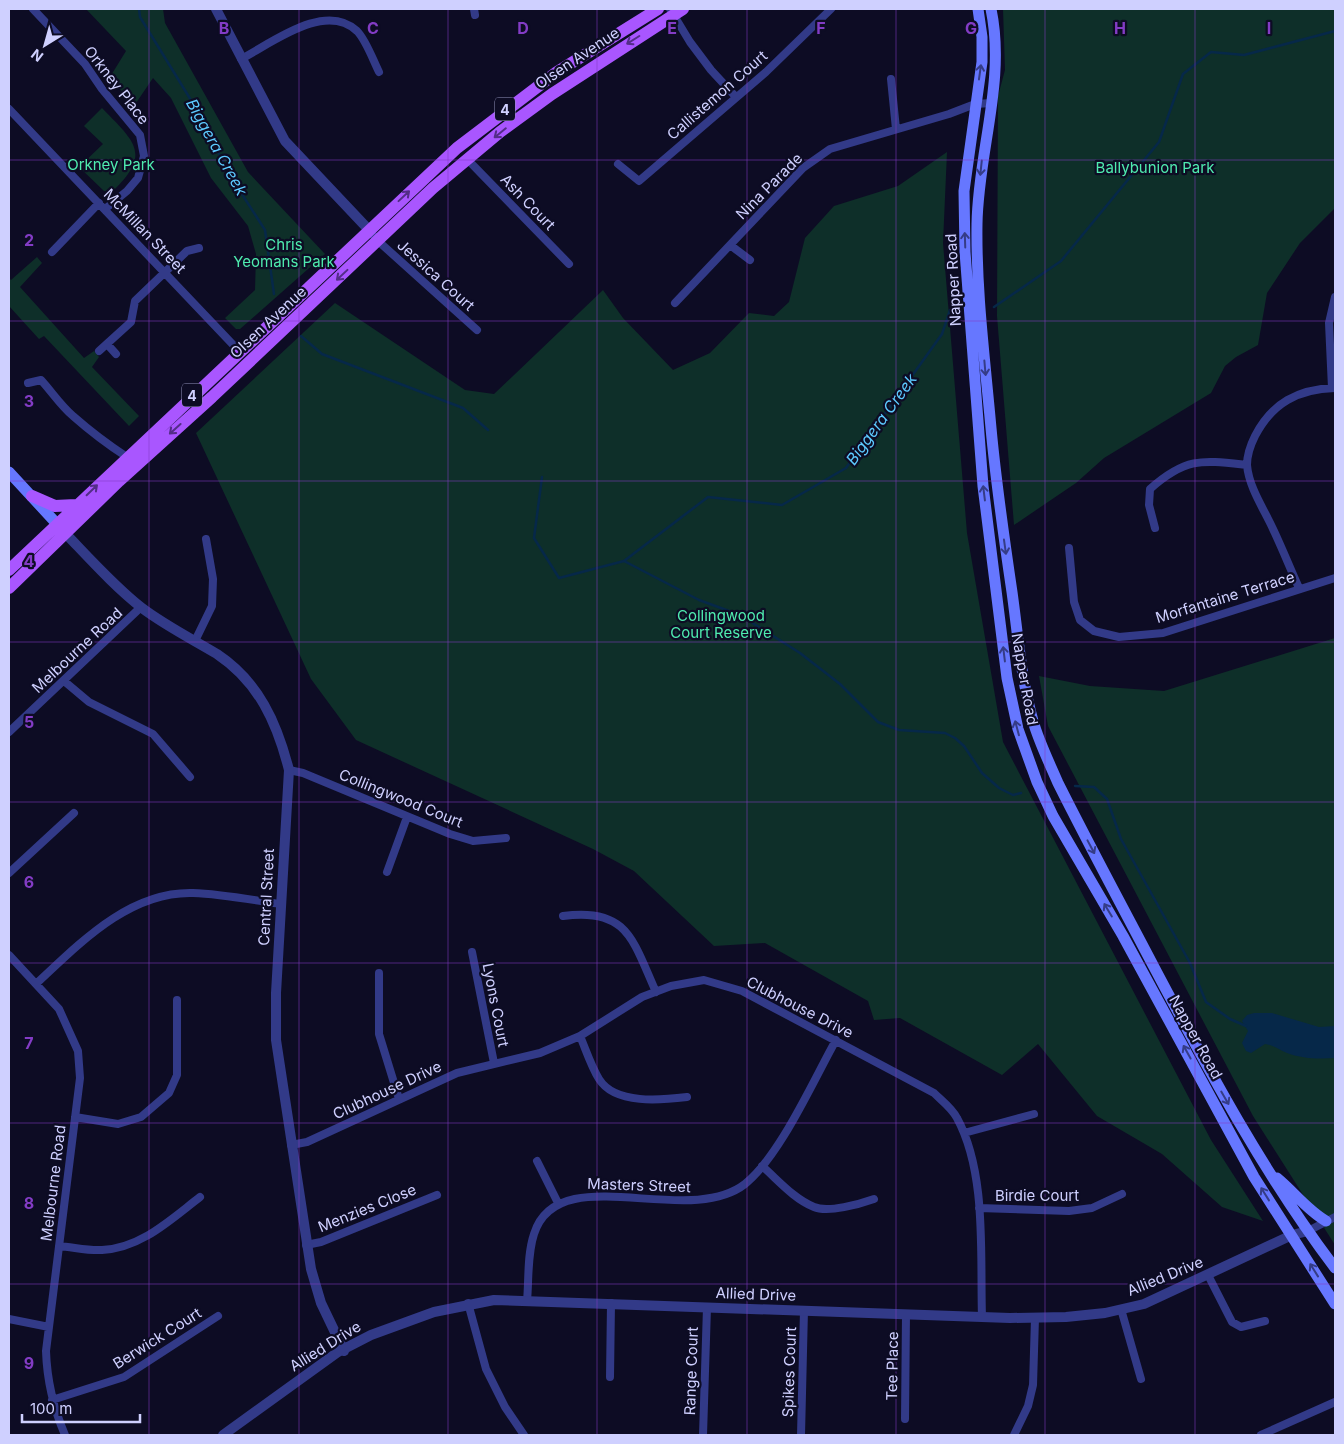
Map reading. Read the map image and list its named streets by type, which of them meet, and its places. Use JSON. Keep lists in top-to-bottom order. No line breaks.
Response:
{"streets":{"main road":["Olsen Avenue","4","Napper Road"],"street":["Orkney Place","Callistemon Court","Nina Parade","Ash Court","McMillan Street","Jessica Court","Morfantaine Terrace","Melbourne Road","Collingwood Court","Central Street","Lyons Court","Clubhouse Drive","Masters Street","Birdie Court","Menzies Close","Allied Drive","Berwick Court","Tee Place","Range Court","Spikes Court"]},"crossings":[["Olsen Avenue","Ash Court"],["Olsen Avenue","McMillan Street"],["Olsen Avenue","Jessica Court"],["Olsen Avenue","Central Street"],["Orkney Place","McMillan Street"],["Nina Parade","Napper Road"],["Napper Road","Allied Drive"],["Melbourne Road","Central Street"],["Melbourne Road","Berwick Court"],["Collingwood Court","Central Street"],["Central Street","Clubhouse Drive"],["Central Street","Menzies Close"],["Central Street","Allied Drive"],["Lyons Court","Clubhouse Drive"],["Clubhouse Drive","Masters Street"],["Clubhouse Drive","Birdie Court"],["Clubhouse Drive","Allied Drive"],["Allied Drive","Tee Place"],["Allied Drive","Range Court"],["Allied Drive","Spikes Court"]],"water":["Biggera Creek"],"parks":["Orkney Park","Ballybunion Park","Chris Yeomans Park","Collingwood Court Reserve"],"scale_bar":"100 m","north":"bottom left","grid":{"columns":["B","C","D","E","F","G","H","I"],"rows":["2","3","4","5","6","7","8","9"]}}
